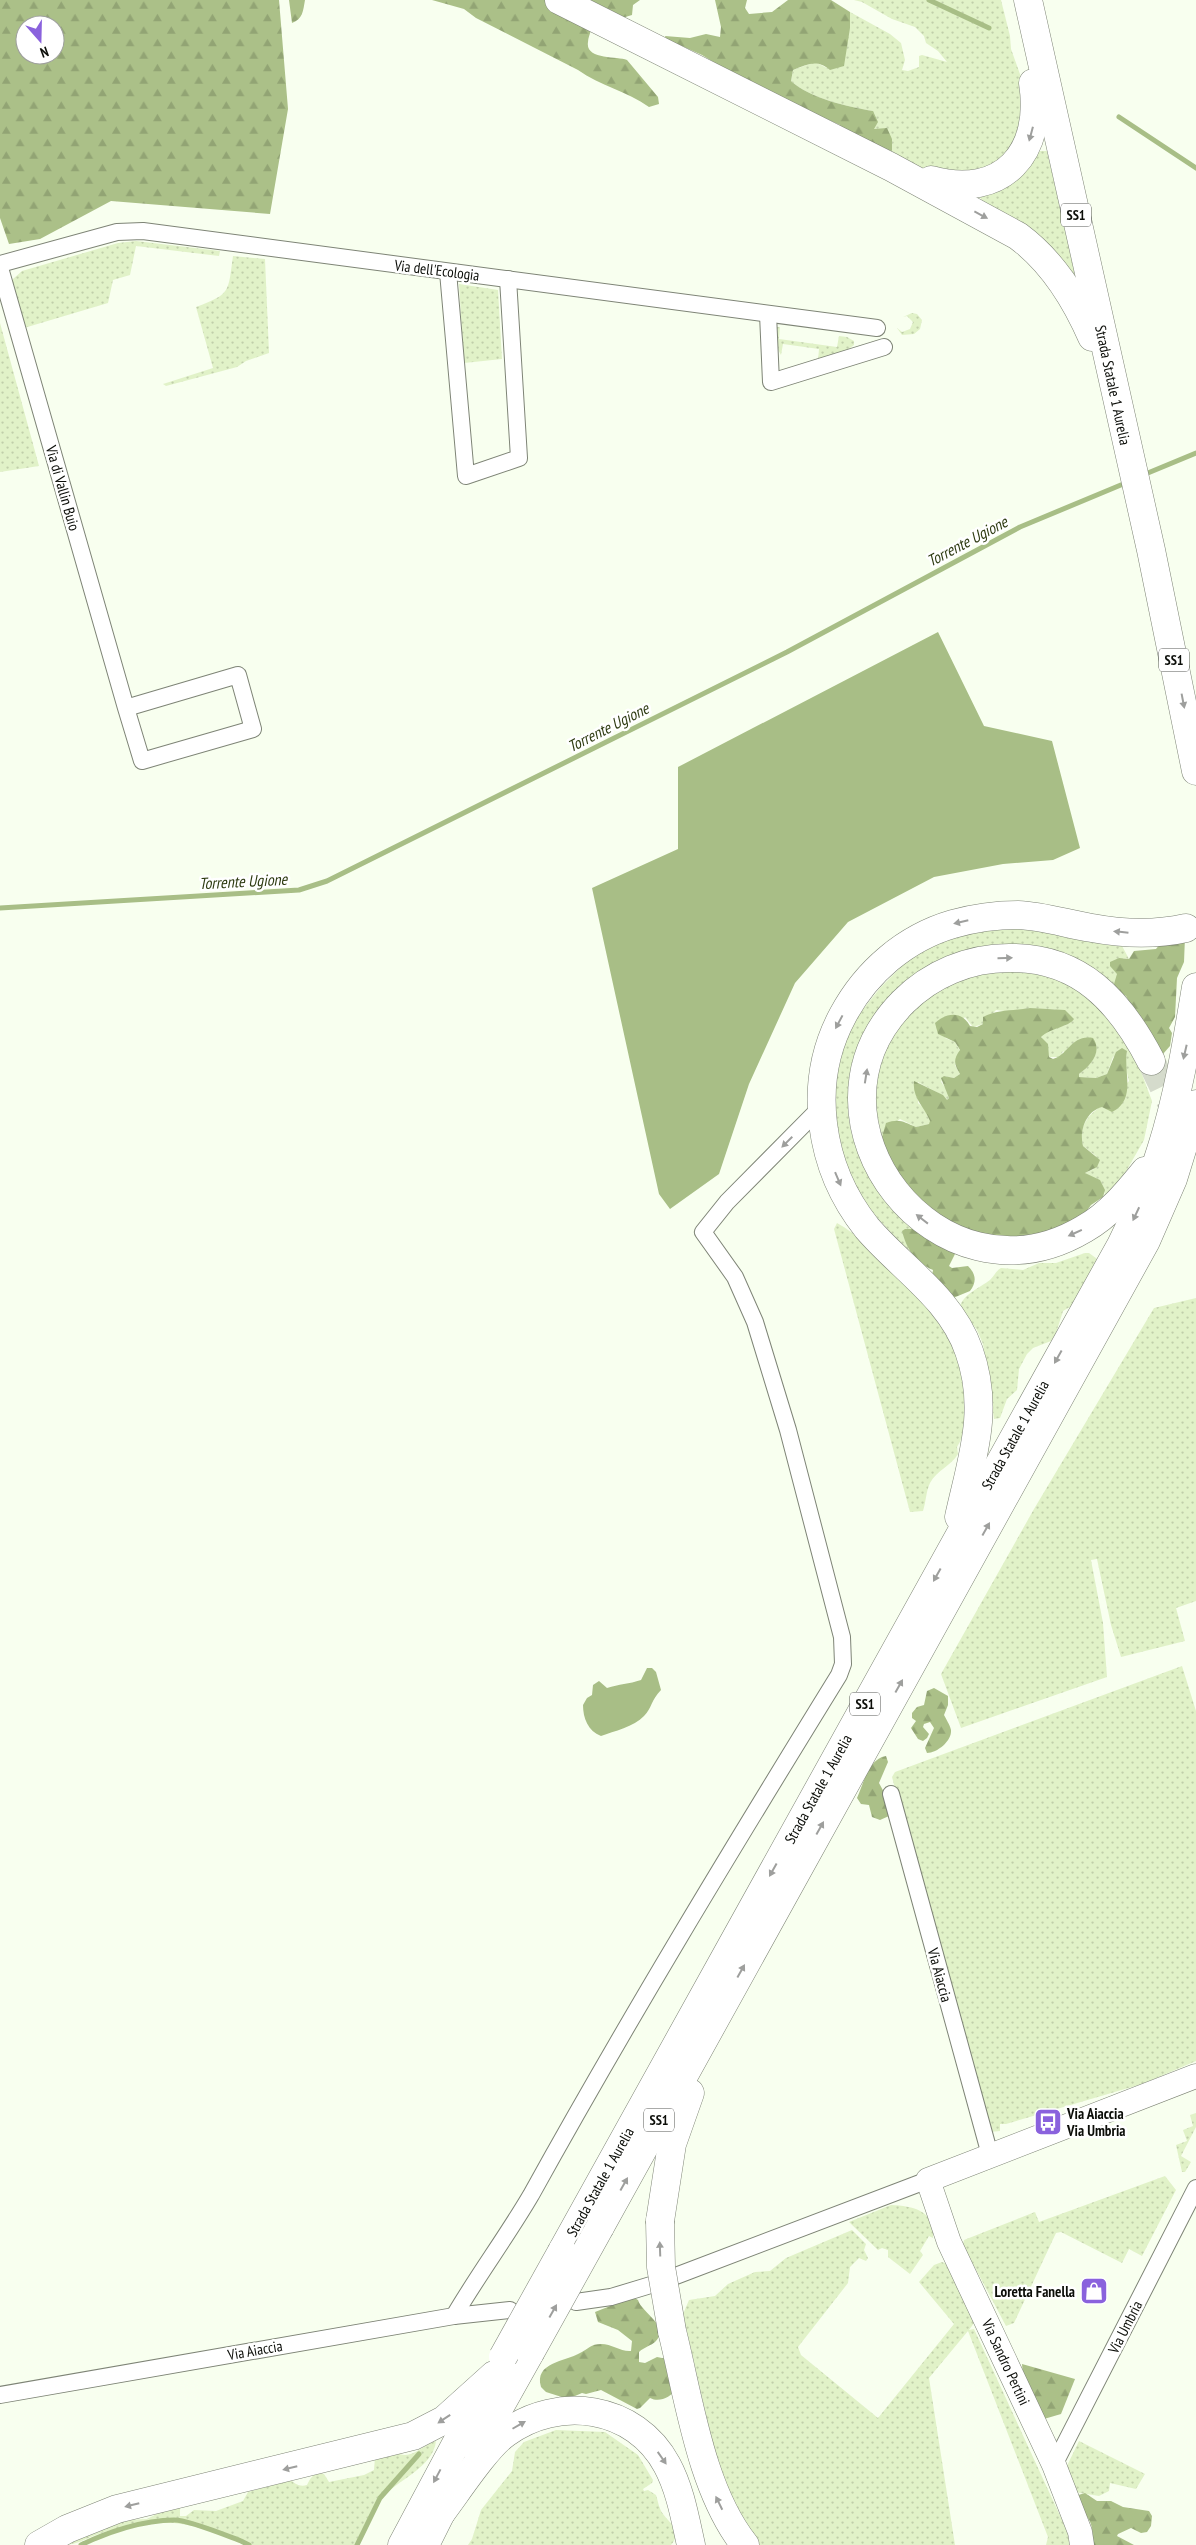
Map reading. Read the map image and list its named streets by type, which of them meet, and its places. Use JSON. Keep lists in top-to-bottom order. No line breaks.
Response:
{"streets":{"highway":["SS1","Strada Statale 1 Aurelia"],"street":["Via dell'Ecologia","Via di Vallin Buio","Via Aiaccia","Via Umbria","Via Sandro Pertini"]},"crossings":[["Via dell'Ecologia","Via di Vallin Buio"],["Via Umbria","Via Sandro Pertini"]],"water":["Torrente Ugione"],"places":{"bus stop":["Via Aiaccia Via Umbria"],"shop":["Loretta Fanella"]},"north":"bottom"}
